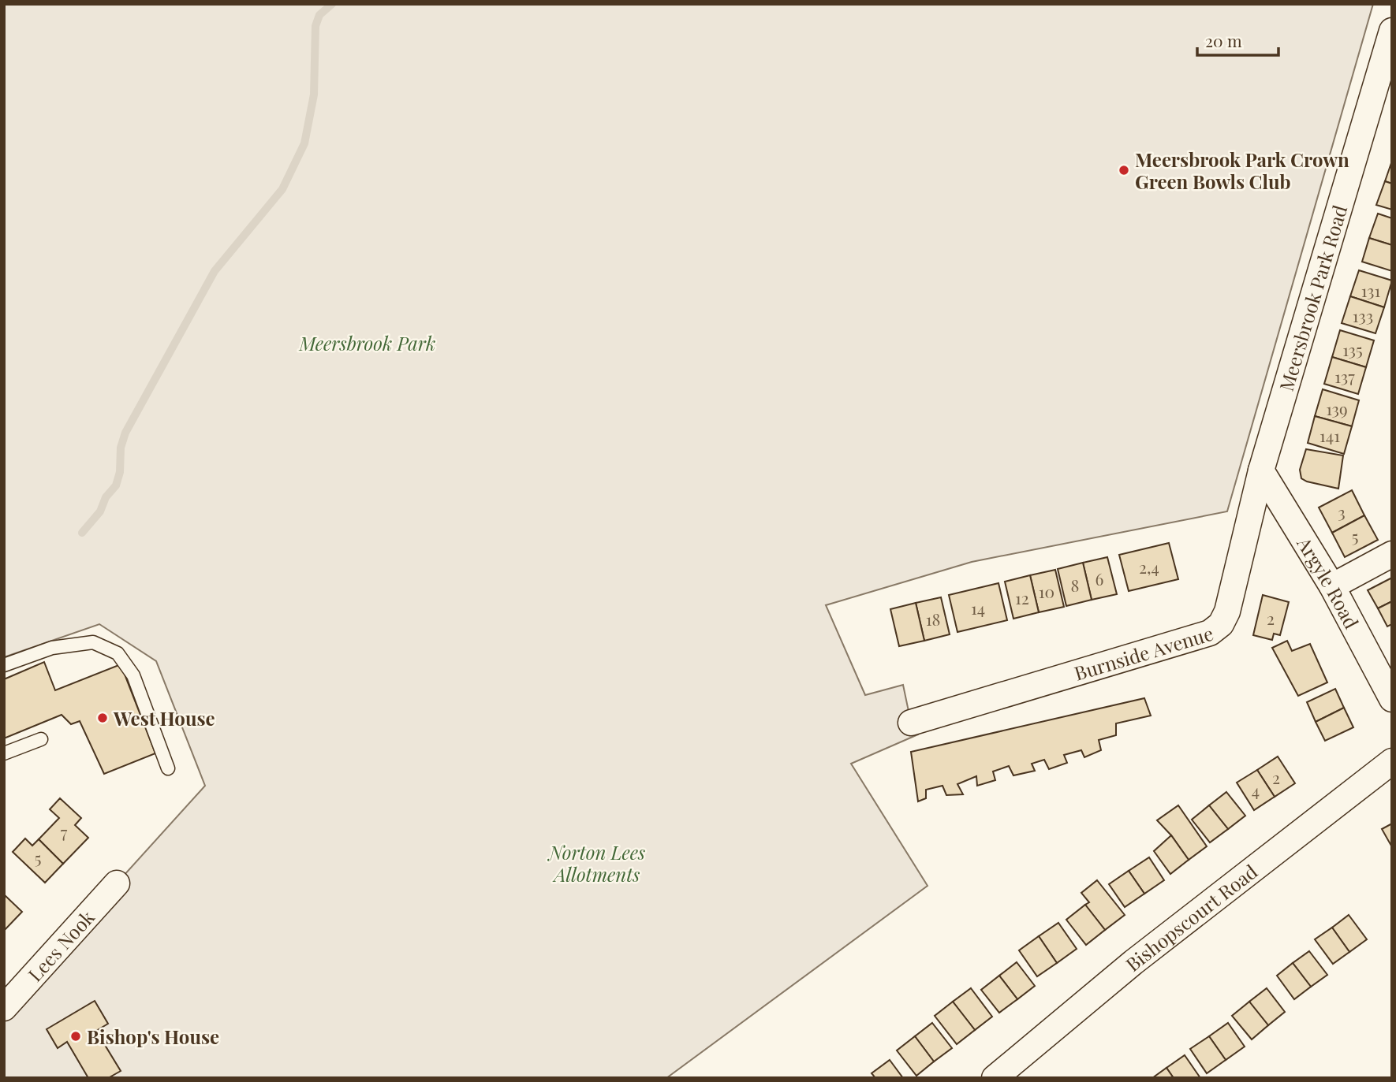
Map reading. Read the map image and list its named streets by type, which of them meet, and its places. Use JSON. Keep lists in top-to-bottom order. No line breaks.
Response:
{"streets":{"street":["Meersbrook Park Road","Argyle Road","Burnside Avenue","Bishopscourt Road","Lees Nook"]},"crossings":[["Meersbrook Park Road","Argyle Road"],["Meersbrook Park Road","Burnside Avenue"],["Argyle Road","Burnside Avenue"]],"parks":["Meersbrook Park","Norton Lees Allotments"],"places":["Meersbrook Park Crown Green Bowls Club","West House","Bishop's House"],"house_numbers":["131","133","135","137","139","141","3","5","2,4","6","8","10","12","14","2","18","2","4","7","5"],"scale_bar":"20 m"}
